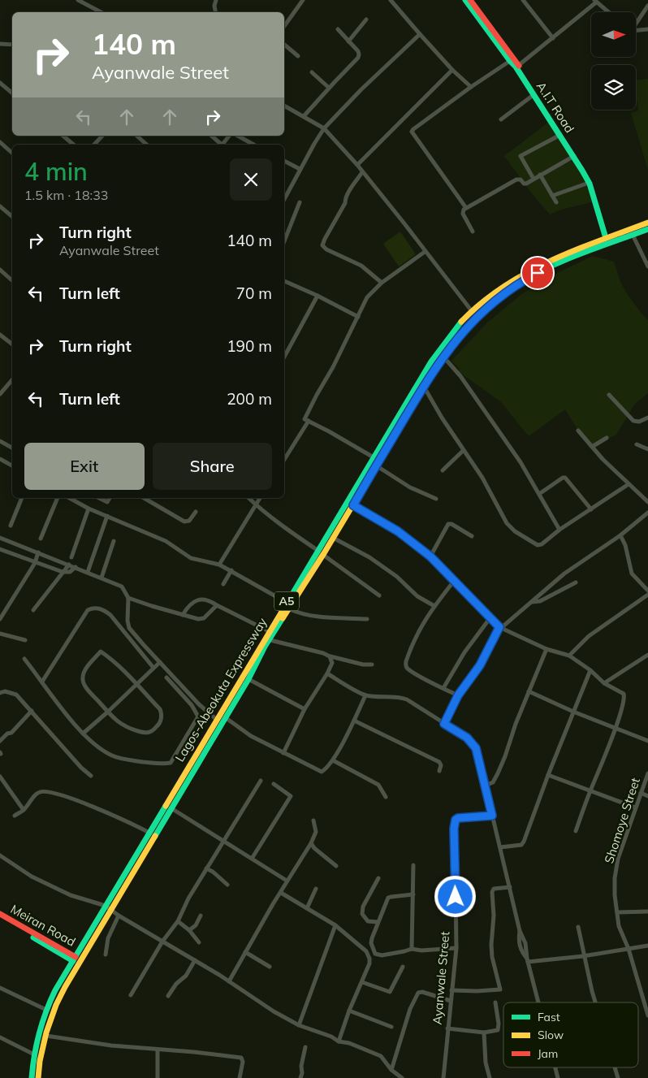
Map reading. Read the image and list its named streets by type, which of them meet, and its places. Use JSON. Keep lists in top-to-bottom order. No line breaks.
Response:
{"streets":{"main road":["A.I.T Road","A5","Lagos-Abeokuta Expressway","Meiran Road"],"street":["Shomoye Street","Ayanwale Street"]},"crossings":[["A.I.T Road","Lagos-Abeokuta Expressway"],["Lagos-Abeokuta Expressway","Meiran Road"]],"legend":["Fast","Slow","Jam"],"north":"right","page":{"turn":["140 m","Ayanwale Street"],"heading":["4 min","1.5 km · 18:33"],"list":[{"name":"Turn right","note":"Ayanwale Street","value":"140 m"},{"name":"Turn left","value":"70 m"},{"name":"Turn right","value":"190 m"},{"name":"Turn left","value":"200 m"}],"buttons":["Exit","Share"]}}
